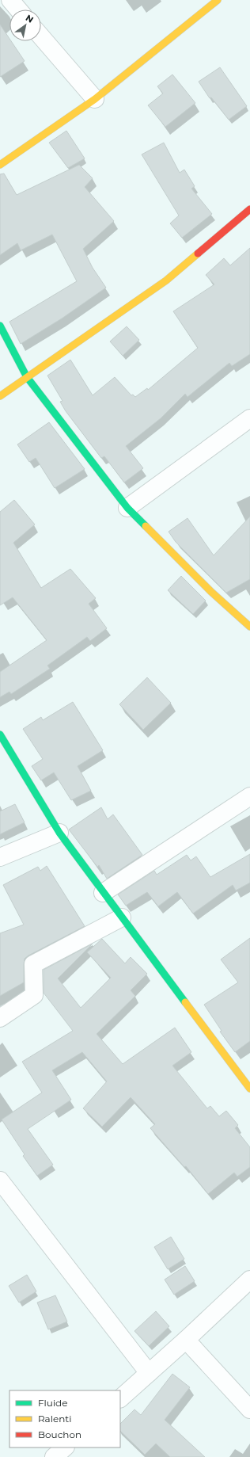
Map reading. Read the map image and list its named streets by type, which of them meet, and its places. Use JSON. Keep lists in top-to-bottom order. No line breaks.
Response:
{"legend":["Fluide","Ralenti","Bouchon"],"north":"top right"}
